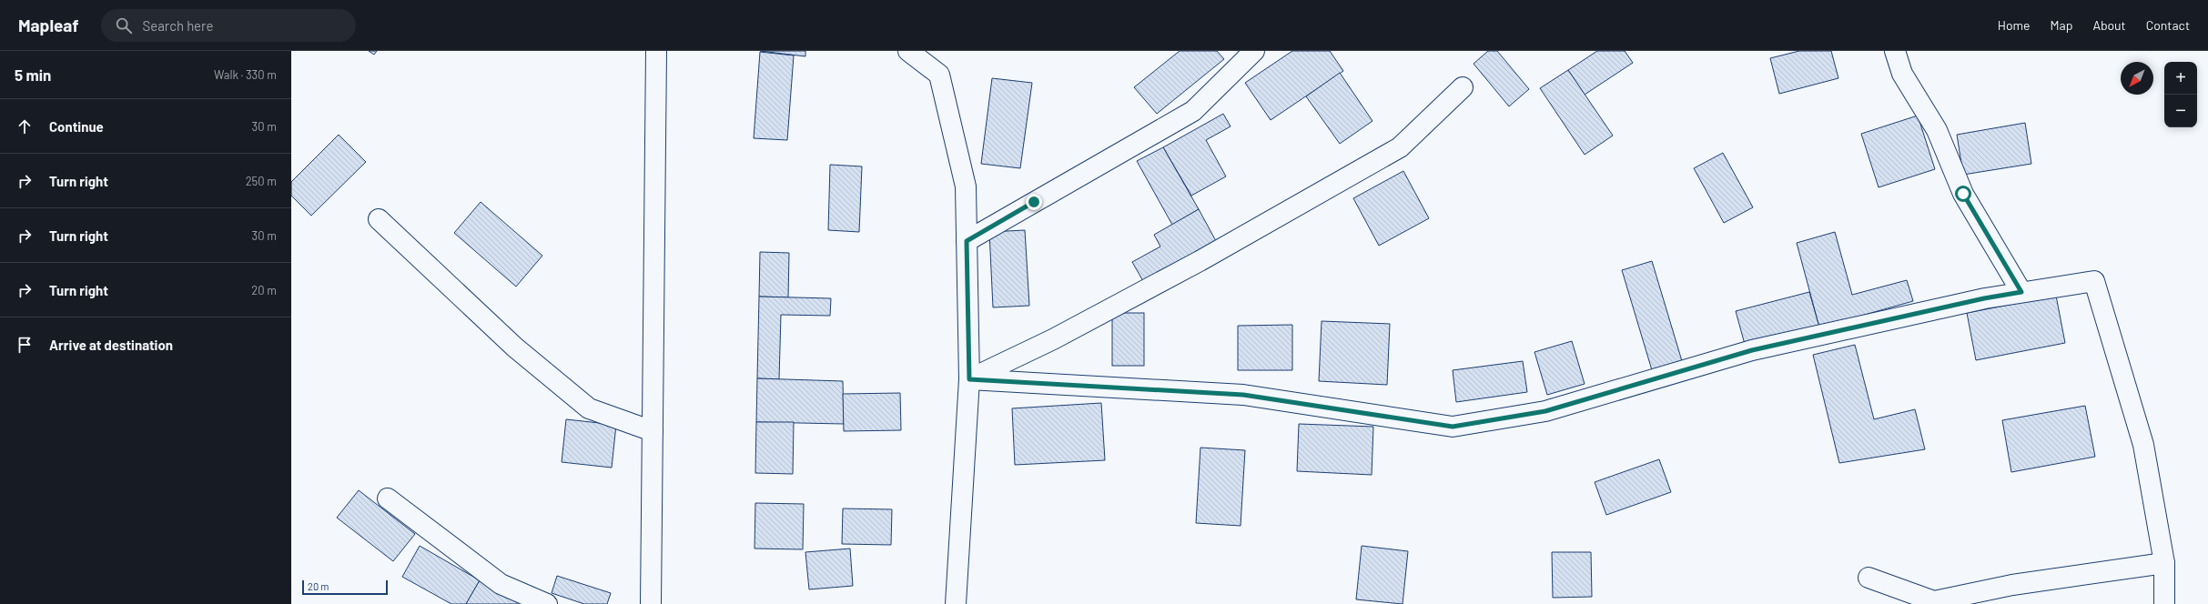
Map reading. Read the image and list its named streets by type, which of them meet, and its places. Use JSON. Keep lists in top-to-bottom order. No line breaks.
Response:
{"scale_bar":"20 m","north":"bottom left","page":{"header":"Mapleaf","search":"Search here","nav":["Home","Map","About","Contact"],"heading":["5 min","Walk · 330 m"],"map_buttons":["+","−"],"list":[["Continue","30 m"],["Turn right","250 m"],["Turn right","30 m"],["Turn right","20 m"],"Arrive at destination"],"scale":"20 m"}}
